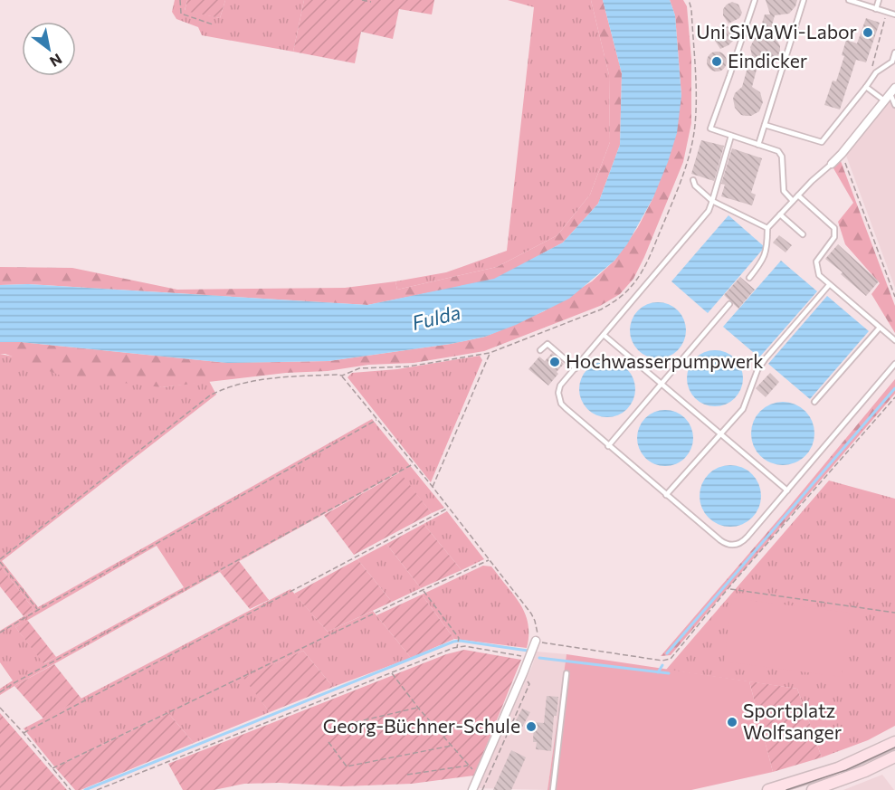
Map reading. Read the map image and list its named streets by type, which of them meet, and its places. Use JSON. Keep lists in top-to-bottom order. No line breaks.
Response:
{"water":["Fulda"],"places":["Uni SiWaWi-Labor","Eindicker","Hochwasserpumpwerk","Sportplatz Wolfsanger","Georg-Büchner-Schule"],"north":"bottom right"}
